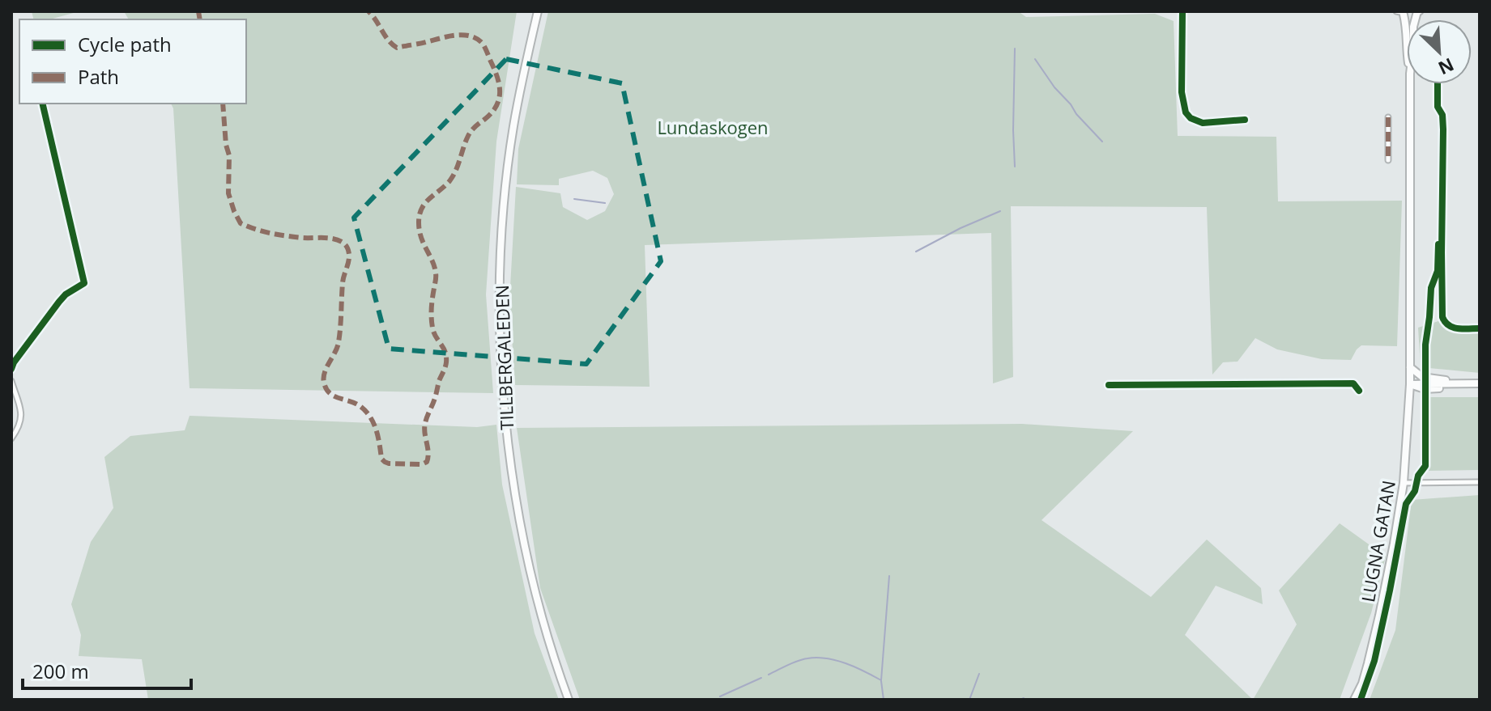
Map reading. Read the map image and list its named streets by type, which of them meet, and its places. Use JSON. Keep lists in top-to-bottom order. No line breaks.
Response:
{"streets":{"main road":["TILLBERGALEDEN","LUGNA GATAN"]},"parks":["Lundaskogen"],"legend":["Cycle path","Path"],"scale_bar":"200 m","north":"bottom right"}
